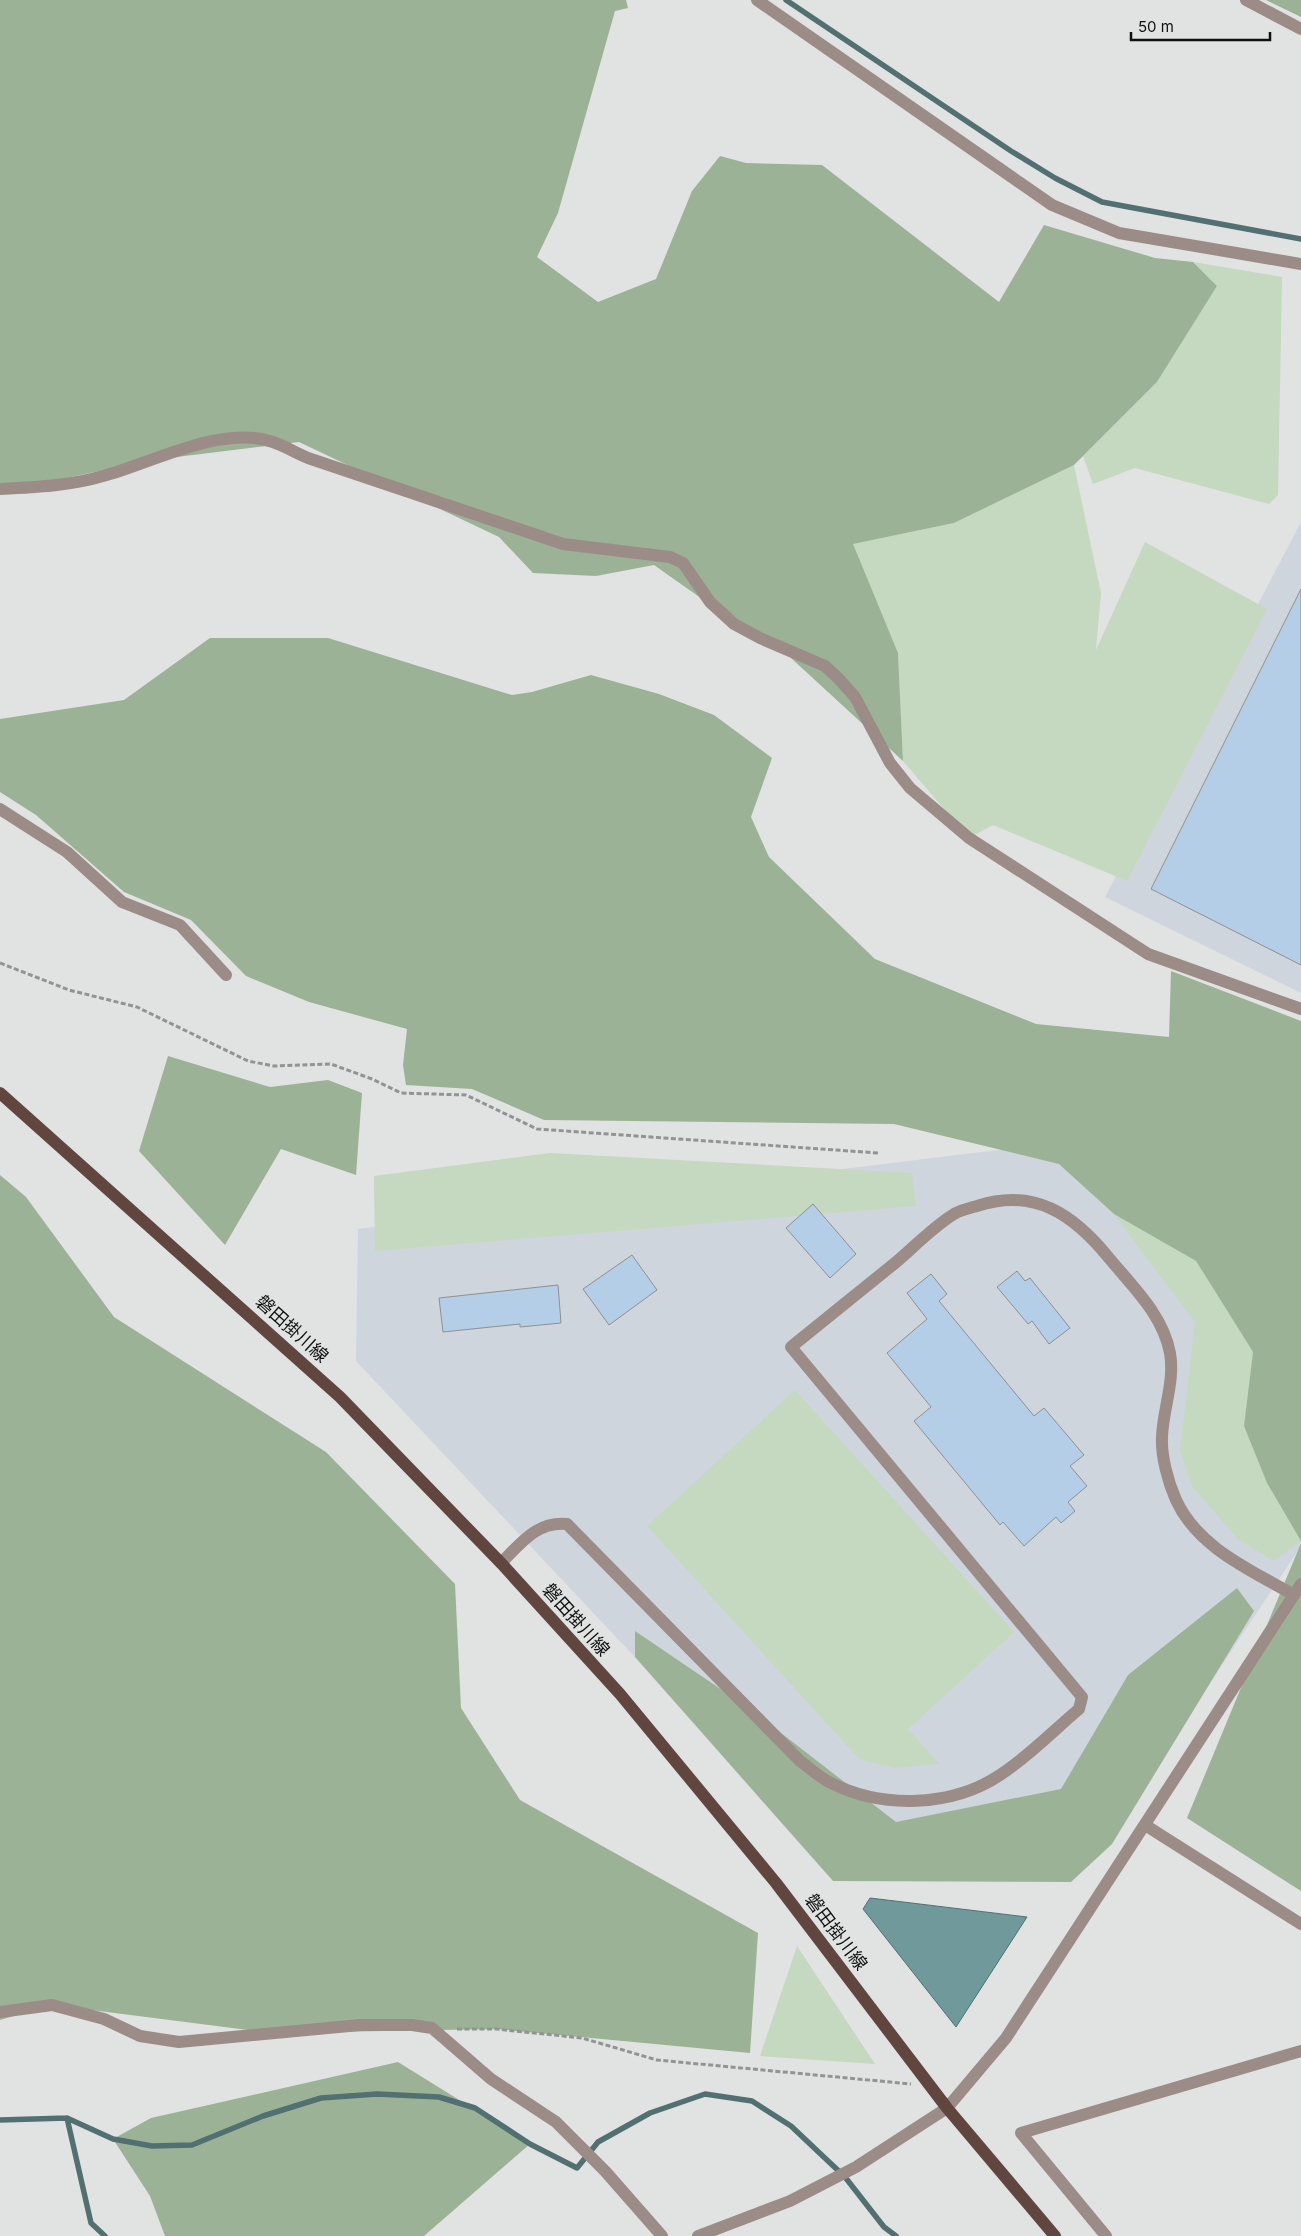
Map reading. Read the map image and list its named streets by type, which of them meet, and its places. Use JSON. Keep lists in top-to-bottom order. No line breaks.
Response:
{"streets":{"main road":["磐田掛川線"]},"scale_bar":"50 m"}
